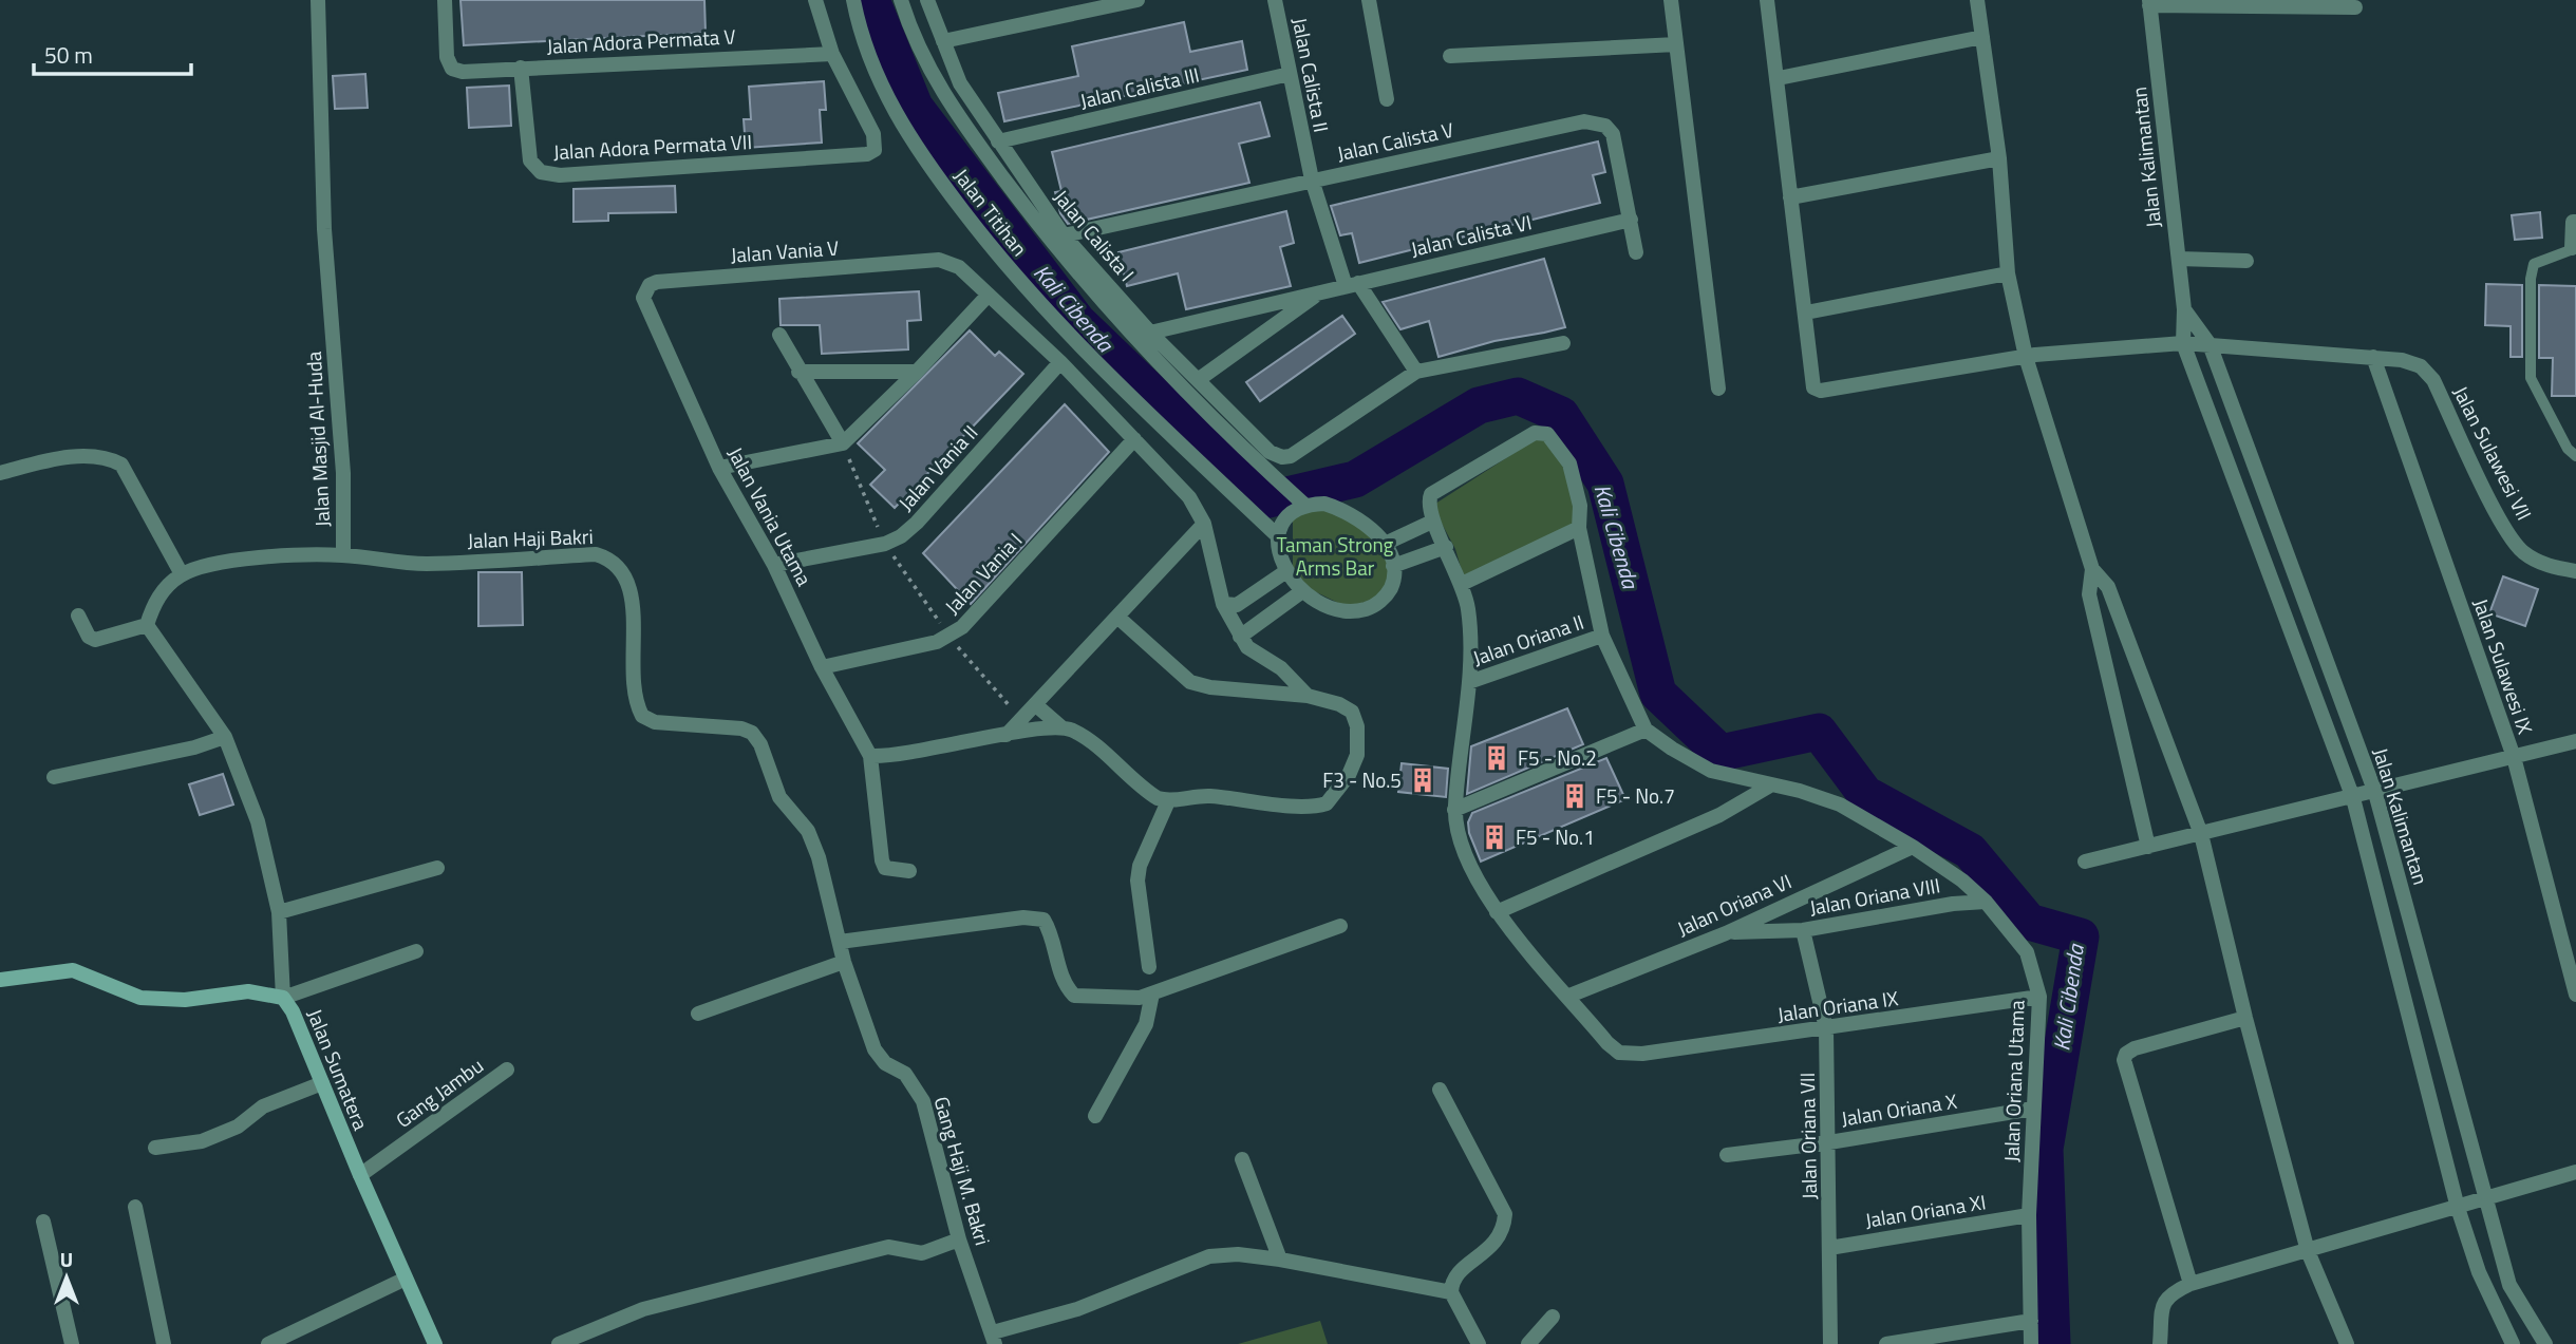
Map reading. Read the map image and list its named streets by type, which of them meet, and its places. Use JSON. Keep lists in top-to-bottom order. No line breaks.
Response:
{"streets":{"street":["Jalan Adora Permata V","Jalan Calista II","Jalan Calista III","Jalan Calista V","Jalan Adora Permata VII","Jalan Kalimantan","Jalan Titihan","Jalan Calista I","Jalan Calista VI","Jalan Vania V","Jalan Masjid Al-Huda","Jalan Sulawesi VII","Jalan Vania II","Jalan Vania Utama","Jalan Haji Bakri","Jalan Vania I","Jalan Oriana II","Jalan Sulawesi IX","Jalan Oriana VIII","Jalan Oriana VI","Jalan Oriana IX","Jalan Sumatera","Jalan Oriana Utama","Gang Jambu","Jalan Oriana X","Jalan Oriana VII","Gang Haji M. Bakri","Jalan Oriana XI"]},"crossings":[["Jalan Adora Permata V","Jalan Adora Permata VII"],["Jalan Calista II","Jalan Calista III"],["Jalan Calista II","Jalan Calista V"],["Jalan Calista II","Jalan Calista I"],["Jalan Calista II","Jalan Calista VI"],["Jalan Calista III","Jalan Calista I"],["Jalan Calista V","Jalan Calista I"],["Jalan Calista V","Jalan Calista VI"],["Jalan Calista I","Jalan Calista VI"],["Jalan Vania V","Jalan Vania Utama"],["Jalan Masjid Al-Huda","Jalan Haji Bakri"],["Jalan Sulawesi VII","Jalan Sulawesi IX"],["Jalan Vania II","Jalan Vania Utama"],["Jalan Vania Utama","Jalan Vania I"],["Jalan Haji Bakri","Gang Haji M. Bakri"],["Jalan Oriana VIII","Jalan Oriana VI"],["Jalan Oriana VIII","Jalan Oriana Utama"],["Jalan Oriana VIII","Jalan Oriana VII"],["Jalan Oriana VI","Jalan Oriana IX"],["Jalan Oriana VI","Jalan Oriana Utama"],["Jalan Oriana IX","Jalan Oriana Utama"],["Jalan Oriana IX","Jalan Oriana VII"],["Jalan Sumatera","Gang Jambu"],["Jalan Oriana Utama","Jalan Oriana X"],["Jalan Oriana Utama","Jalan Oriana XI"],["Jalan Oriana X","Jalan Oriana VII"],["Jalan Oriana VII","Jalan Oriana XI"]],"water":["Kali Cibenda"],"parks":["Taman Strong Arms Bar"],"places":{"building":["F5 - No.2","F3 - No.5","F5 - No.7","F5 - No.1"]},"scale_bar":"50 m","north":"top"}
